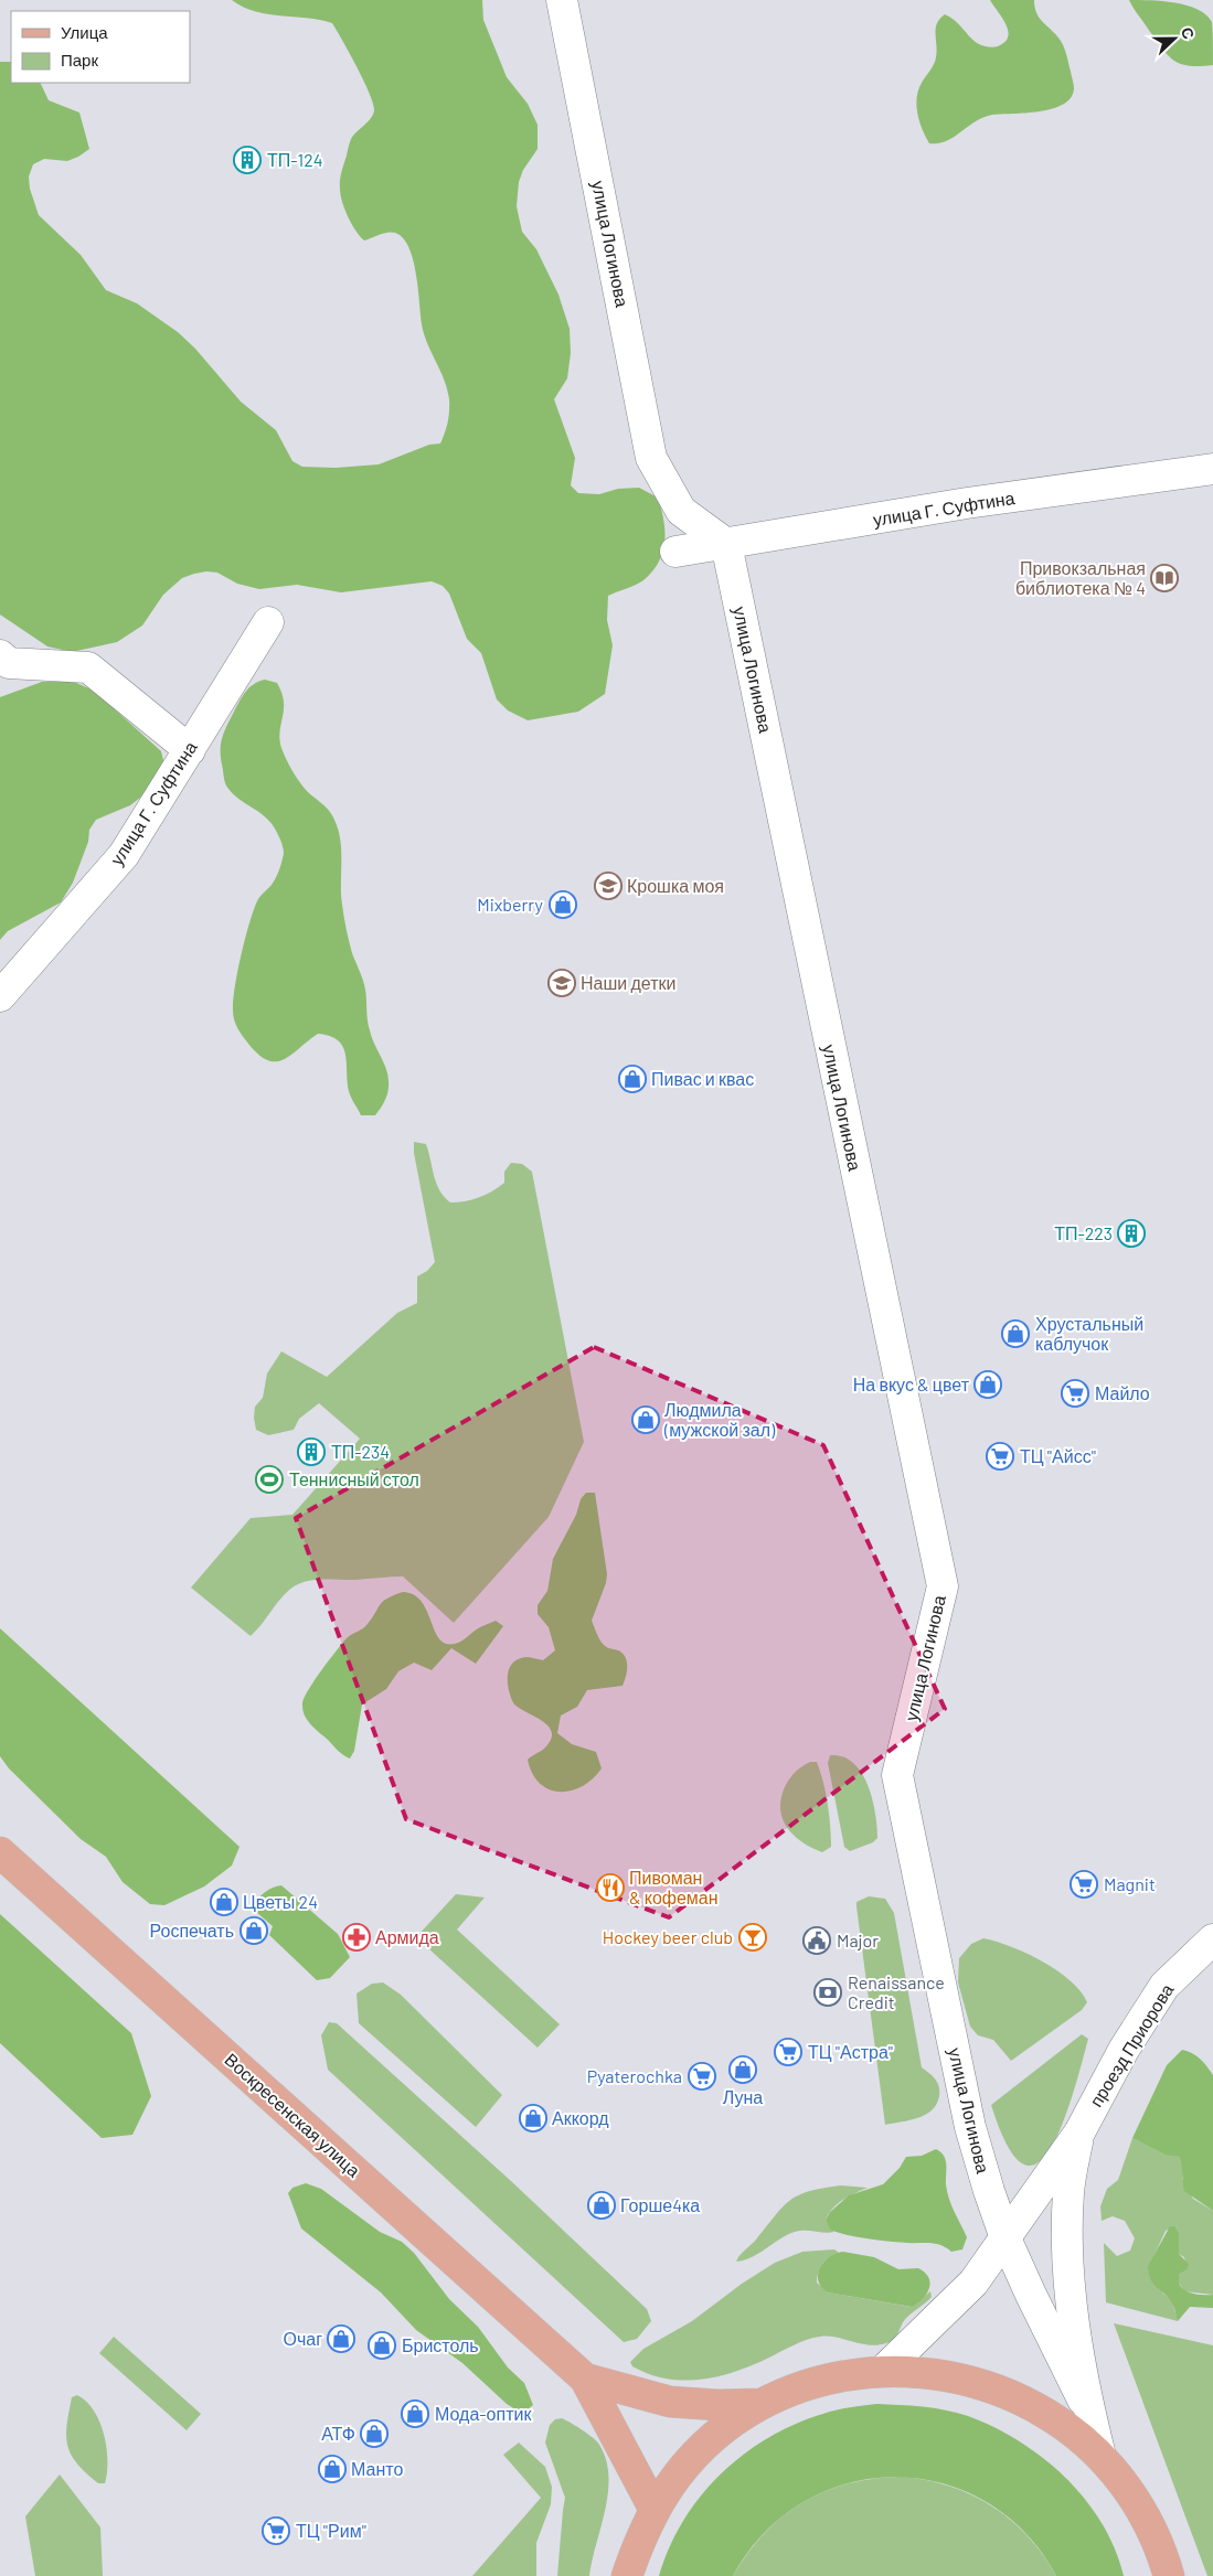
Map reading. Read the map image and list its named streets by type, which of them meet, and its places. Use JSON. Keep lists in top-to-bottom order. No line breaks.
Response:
{"streets":{"main road":["Воскресенская улица"],"street":["улица Логинова","улица Г. Суфтина","проезд Приорова"]},"crossings":[["улица Логинова","улица Г. Суфтина"]],"places":{"building":["ТП-124","ТП-223","ТП-234"],"library":["Привокзальная библиотека № 4"],"school or university":["Крошка моя","Наши детки"],"shop":["Mixberry","Пивас и квас","Хрустальный каблучок","На вкус & цвет","Людмила (мужской зал)","Цветы 24","Роспечать","Луна","Аккорд","Горше4ка","Очаг","Бристоль","Мода-оптик","АТФ","Манто"],"supermarket":["Майло","ТЦ \"Айсс\"","Magnit","ТЦ \"Астра\"","Pyaterochka","ТЦ \"Рим\""],"sports":["Теннисный стол"],"restaurant":["Пивоман & кофеман"],"pharmacy":["Армида"],"bar":["Hockey beer club"],"public building":["Major"],"bank":["Renaissance Credit"]},"legend":["Улица","Парк"],"north":"right"}
